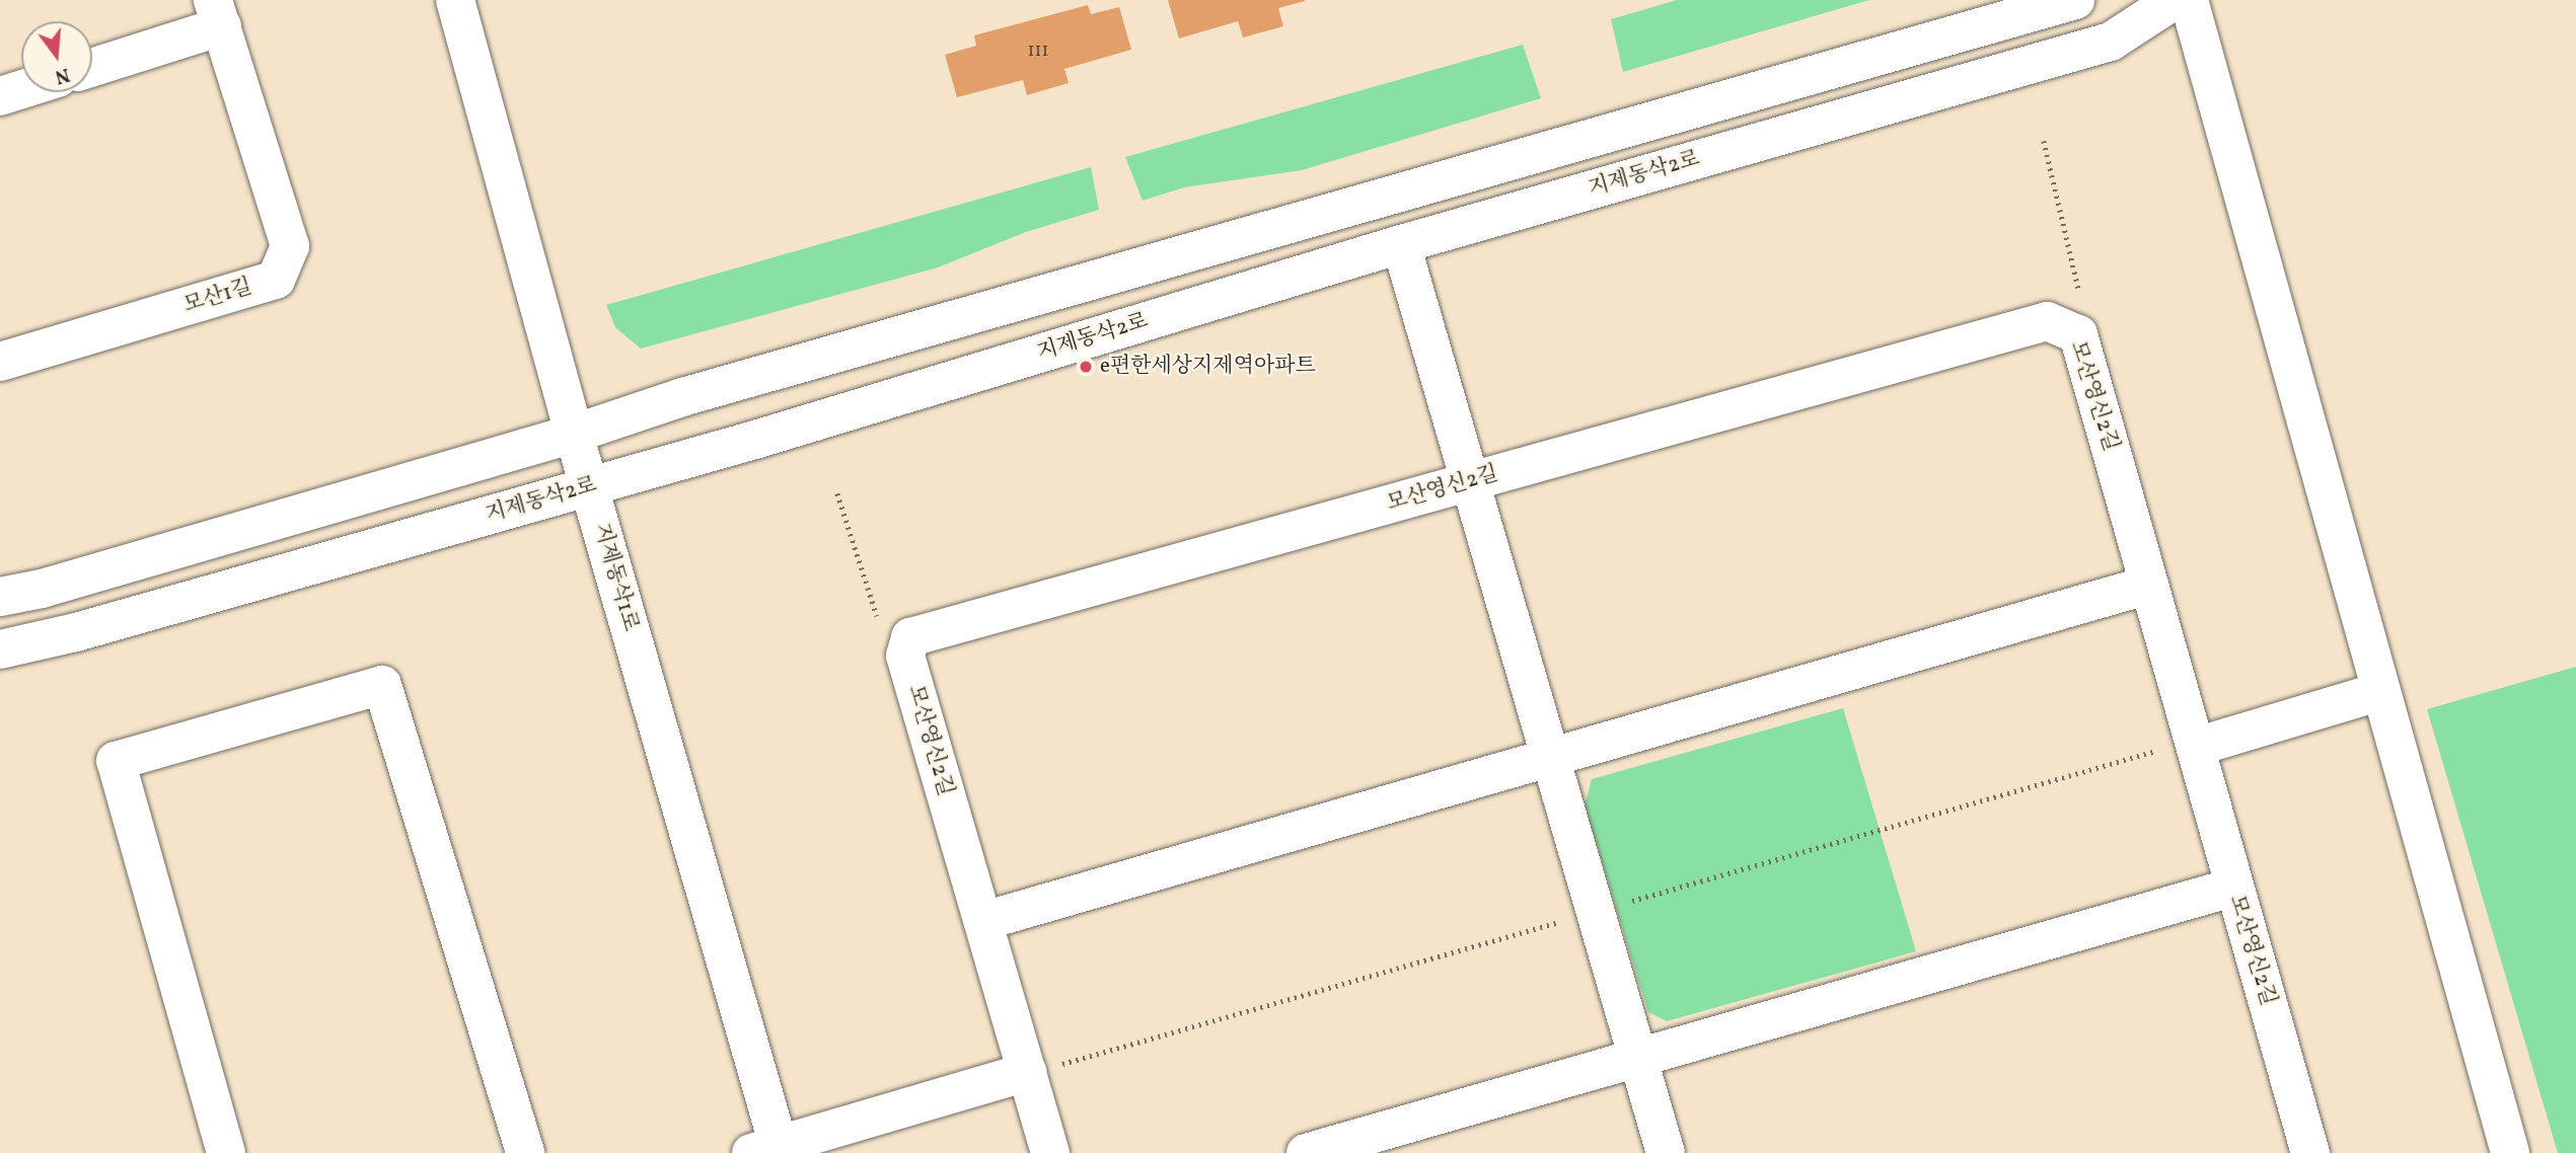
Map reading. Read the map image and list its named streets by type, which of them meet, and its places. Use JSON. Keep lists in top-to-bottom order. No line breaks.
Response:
{"streets":{"street":["지제동삭2로","모산1길","모산영신2길","지제동삭1로"]},"crossings":[["지제동삭2로","지제동삭1로"]],"places":["e편한세상지제역아파트"],"house_numbers":["111"],"north":"bottom"}
